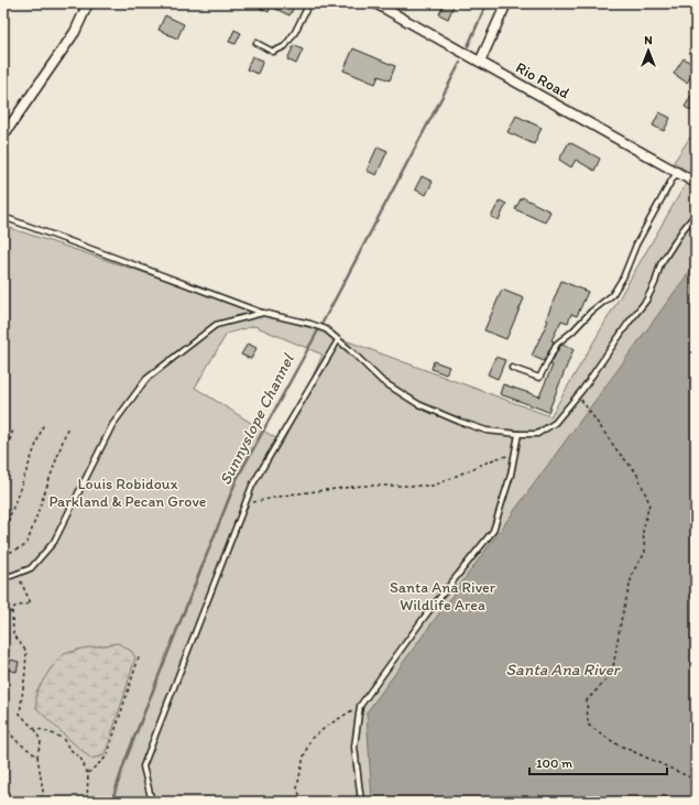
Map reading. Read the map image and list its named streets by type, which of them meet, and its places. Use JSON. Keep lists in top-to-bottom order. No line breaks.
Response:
{"streets":{"street":["Rio Road"]},"water":["Sunnyslope Channel","Santa Ana River"],"parks":["Louis Robidoux Parkland & Pecan Grove","Santa Ana River Wildlife Area"],"scale_bar":"100 m","north":"top"}
